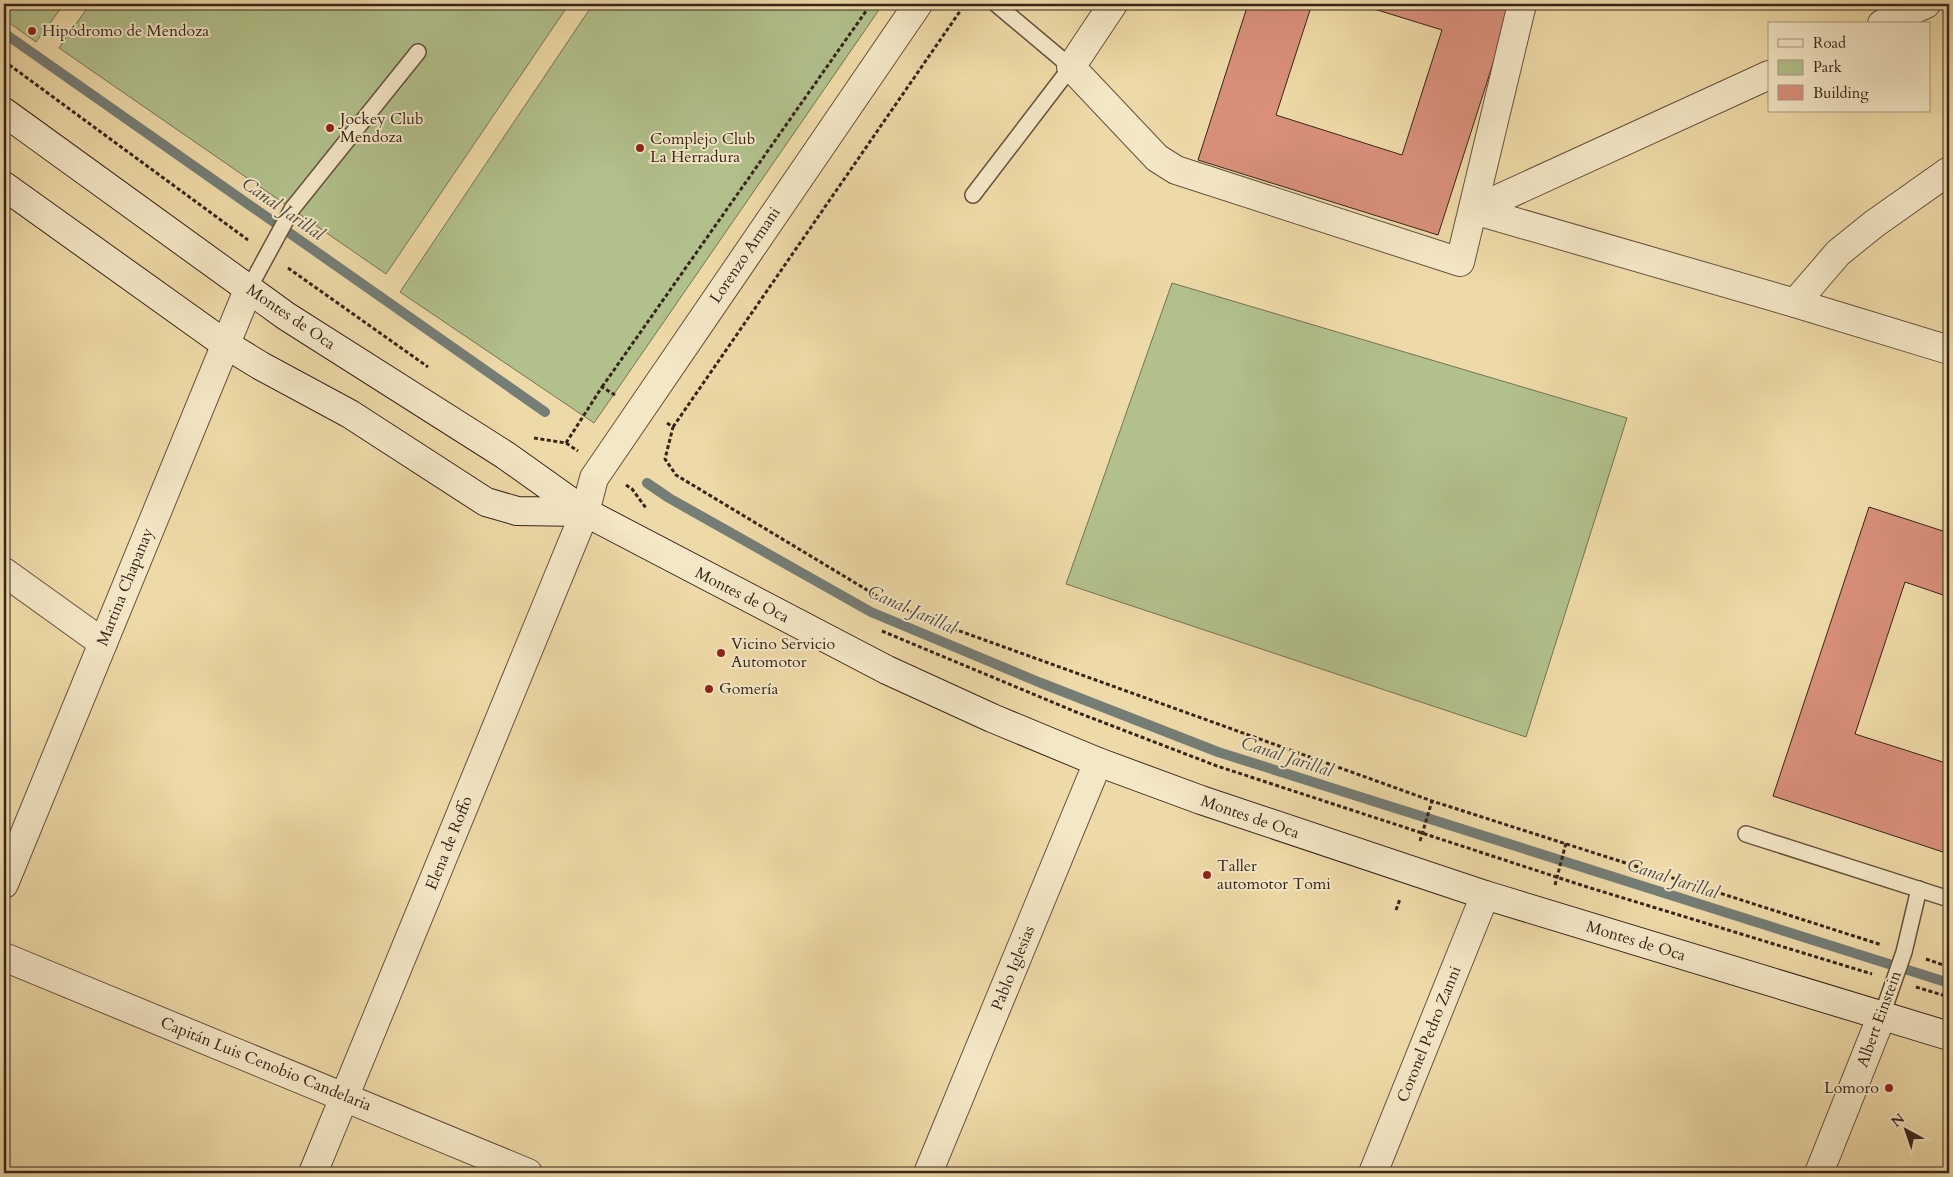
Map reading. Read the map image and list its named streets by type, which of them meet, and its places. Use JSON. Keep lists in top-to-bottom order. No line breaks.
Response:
{"streets":{"street":["Lorenzo Armani","Montes de Oca","Martina Chapanay","Elena de Roffo","Pablo Iglesias","Albert Einstein","Coronel Pedro Zanni","Capitán Luis Cenobio Candelaria"]},"crossings":[["Lorenzo Armani","Montes de Oca"],["Lorenzo Armani","Elena de Roffo"],["Montes de Oca","Martina Chapanay"],["Montes de Oca","Elena de Roffo"],["Montes de Oca","Pablo Iglesias"],["Montes de Oca","Albert Einstein"],["Montes de Oca","Coronel Pedro Zanni"],["Elena de Roffo","Capitán Luis Cenobio Candelaria"]],"water":["Canal Jarillal"],"places":["Hipódromo de Mendoza","Jockey Club Mendoza","Complejo Club La Herradura","Vicino Servicio Automotor","Gomería","Taller automotor Tomi","Lomoro"],"legend":["Road","Park","Building"],"north":"top left"}
